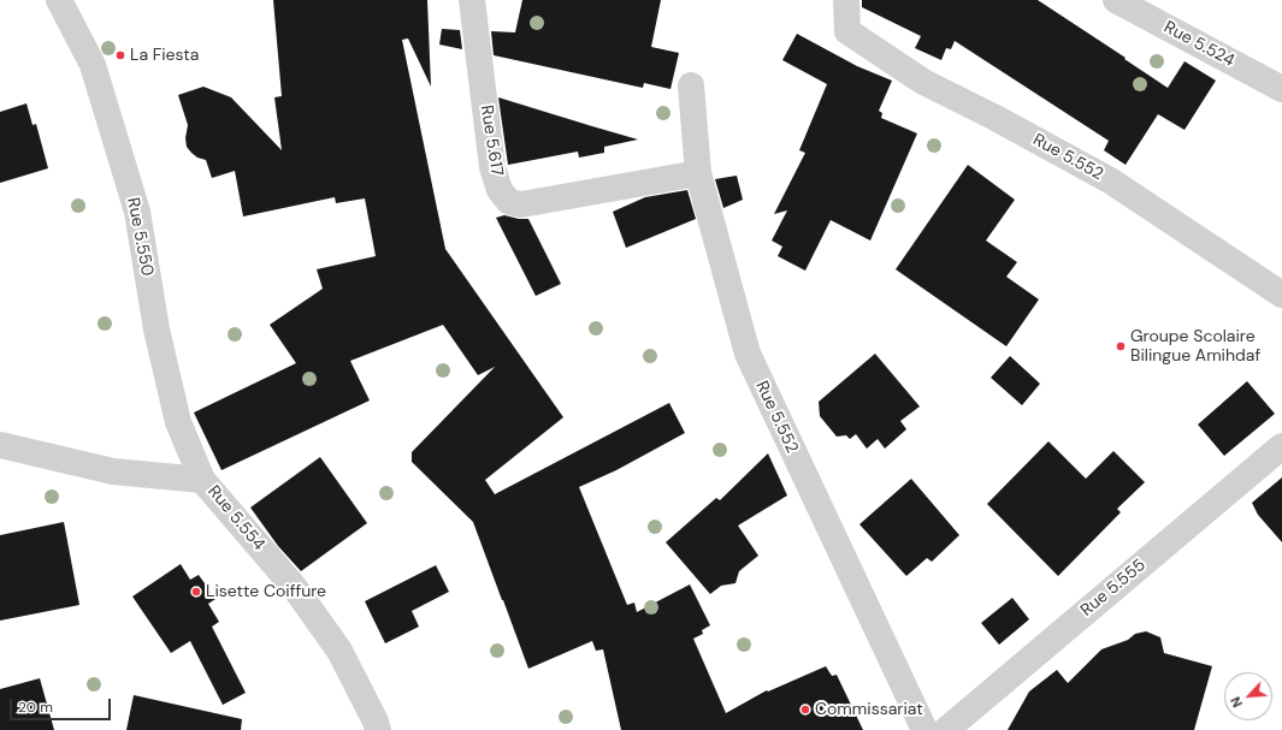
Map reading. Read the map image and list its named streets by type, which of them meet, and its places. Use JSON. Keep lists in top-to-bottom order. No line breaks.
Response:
{"streets":{"street":["Rue 5.524","Rue 5.617","Rue 5.552","Rue 5.550","Rue 5.554","Rue 5.555"]},"crossings":[["Rue 5.617","Rue 5.552"],["Rue 5.550","Rue 5.554"]],"places":["La Fiesta","Groupe Scolaire Bilingue Amihdaf","Lisette Coiffure","Commissariat"],"scale_bar":"20 m","north":"bottom left"}
